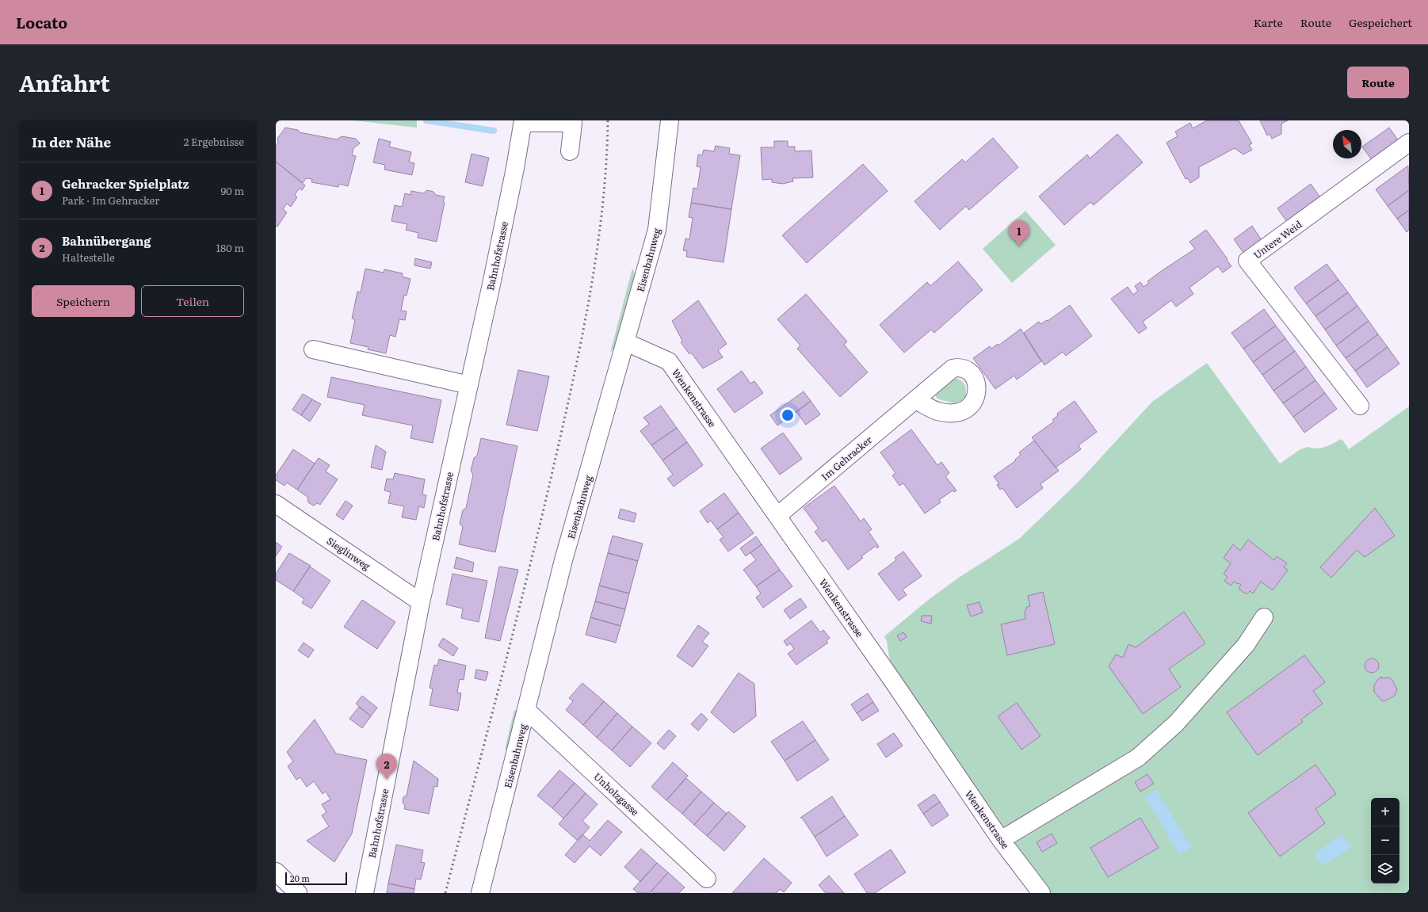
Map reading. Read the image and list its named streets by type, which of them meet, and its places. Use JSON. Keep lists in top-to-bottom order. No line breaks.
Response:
{"streets":{"street":["Untere Weid","Bahnhofstrasse","Eisenbahnweg","Wenkenstrasse","Im Gehracker","Sieglinweg","Unholzgasse"]},"crossings":[["Bahnhofstrasse","Sieglinweg"],["Eisenbahnweg","Wenkenstrasse"],["Eisenbahnweg","Unholzgasse"],["Wenkenstrasse","Im Gehracker"]],"scale_bar":"20 m","north":"top left","page":{"header":"Locato","nav":["Karte","Route","Gespeichert"],"title":"Anfahrt","buttons":["Route",["Speichern","Teilen"]],"heading":["In der Nähe","2 Ergebnisse"],"list":[{"mark":"1","name":"Gehracker Spielplatz","note":"Park · Im Gehracker","value":"90 m"},{"mark":"2","name":"Bahnübergang","note":"Haltestelle","value":"180 m"}],"pins":["1","2"],"map_buttons":["+","−"],"scale":"20 m"}}
